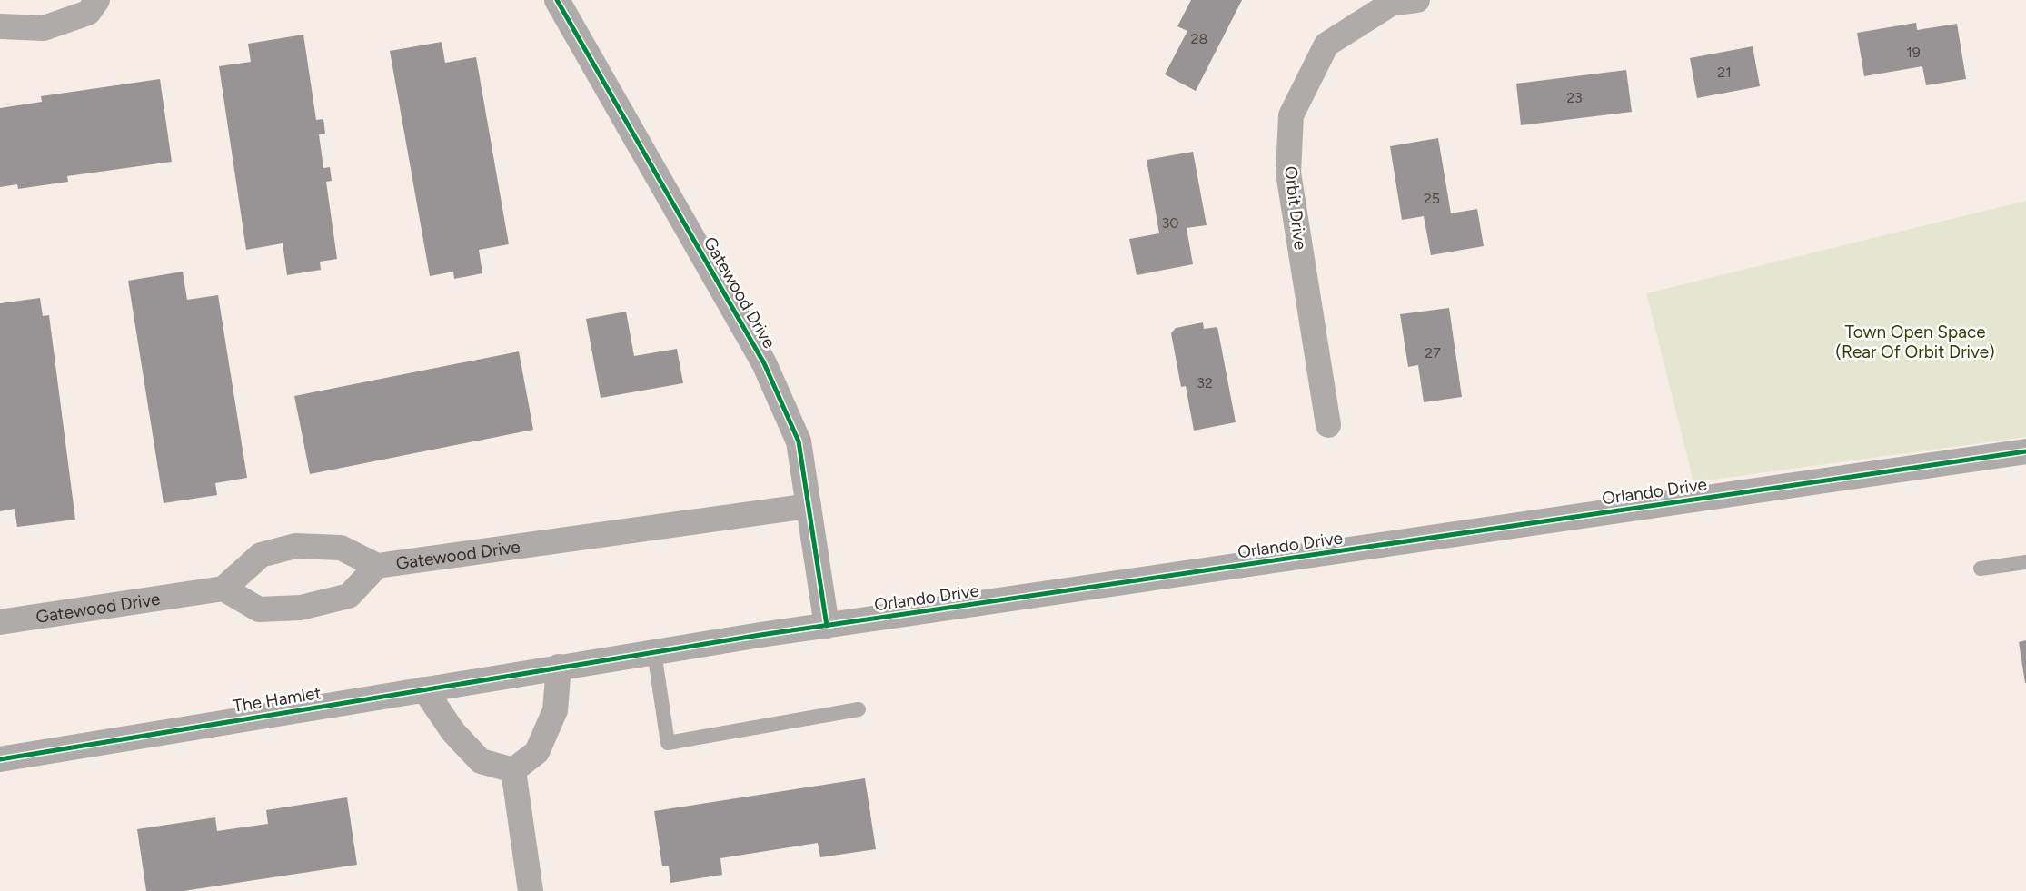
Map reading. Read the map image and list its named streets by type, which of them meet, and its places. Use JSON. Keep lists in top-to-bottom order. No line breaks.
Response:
{"streets":{"street":["Orbit Drive","Gatewood Drive","Orlando Drive","The Hamlet"]},"crossings":[["Gatewood Drive","Orlando Drive"],["Orlando Drive","The Hamlet"]],"parks":["Town Open Space (Rear Of Orbit Drive)"],"house_numbers":["28","19","21","23","25","30","27","32"]}
